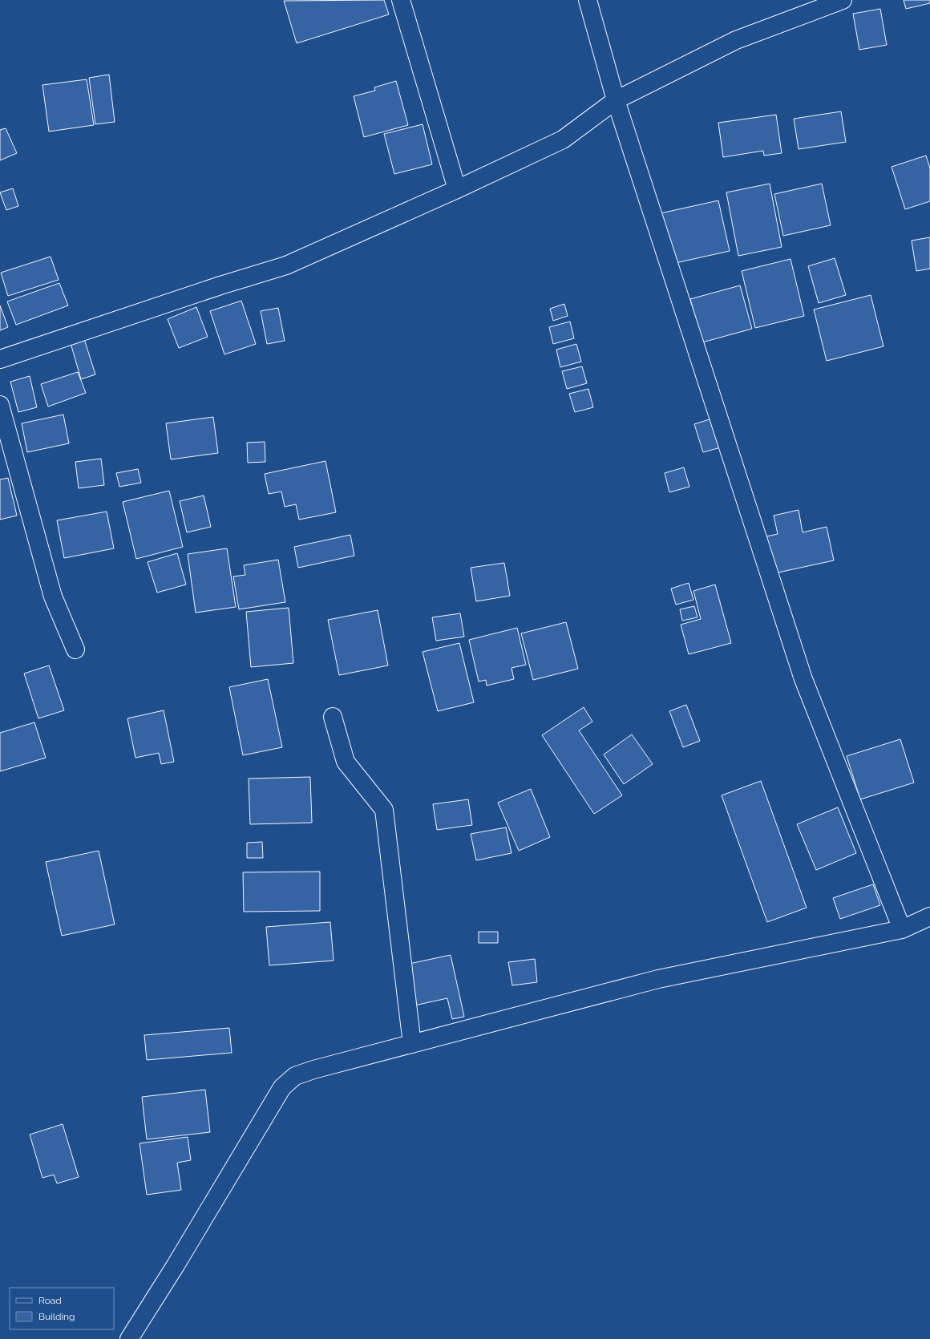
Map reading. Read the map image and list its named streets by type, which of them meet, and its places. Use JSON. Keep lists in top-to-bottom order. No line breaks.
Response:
{"legend":["Road","Building"]}
